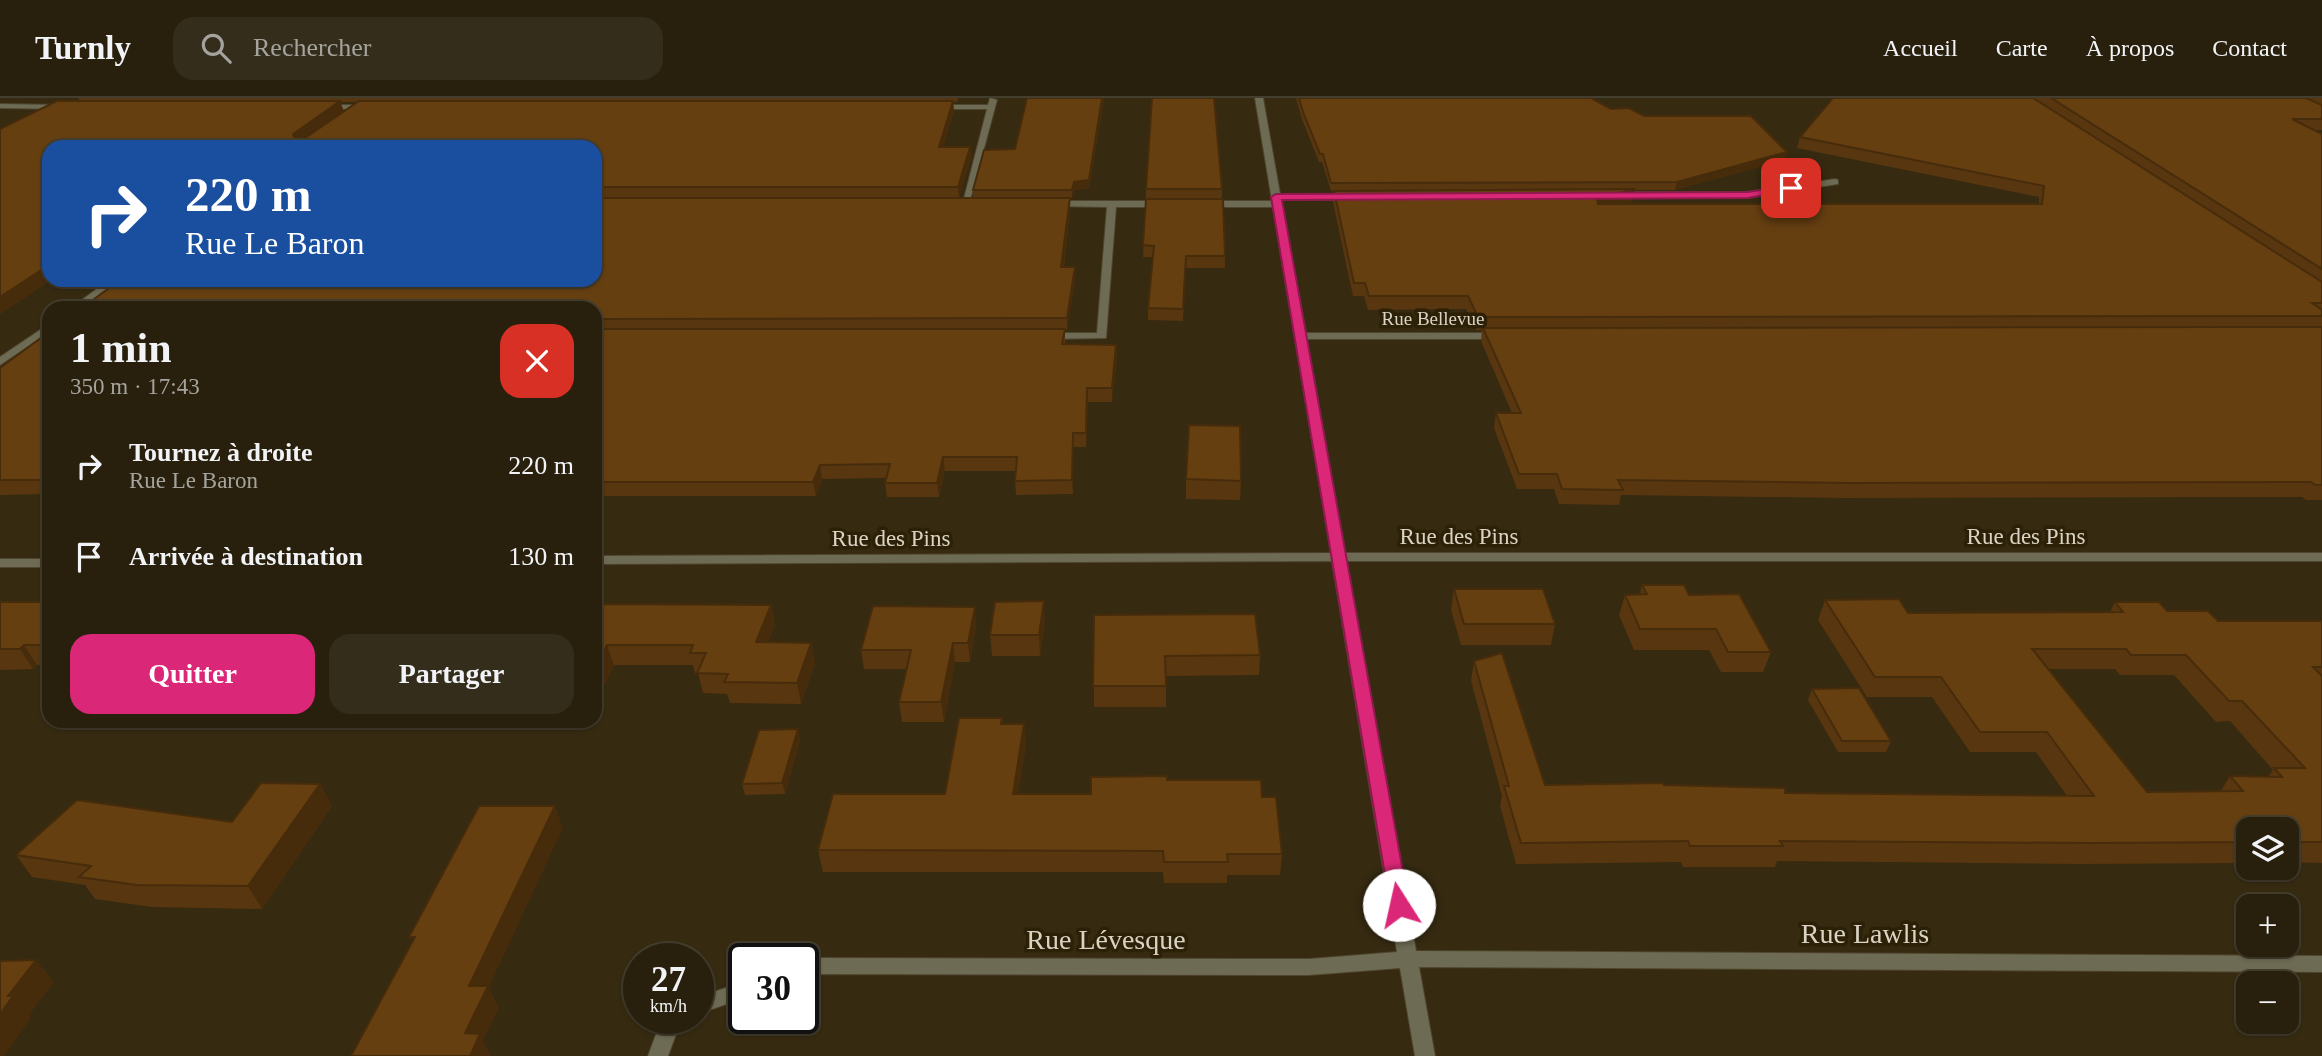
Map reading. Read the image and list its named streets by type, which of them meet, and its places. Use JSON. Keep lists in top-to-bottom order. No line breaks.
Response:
{"streets":{"street":["Rue Bellevue","Rue des Pins","Rue Lawlis","Rue Lévesque"]},"crossings":[["Rue Lawlis","Rue Lévesque"]],"page":{"header":"Turnly","search":"Rechercher","nav":["Accueil","Carte","À propos","Contact"],"turn":["220 m","Rue Le Baron"],"heading":["1 min","350 m · 17:43"],"list":[{"name":"Tournez à droite","note":"Rue Le Baron","value":"220 m"},{"name":"Arrivée à destination","value":"130 m"}],"buttons":["Quitter","Partager"],"map_buttons":["+","−"],"speed":"27 km/h","limit":"30"}}
